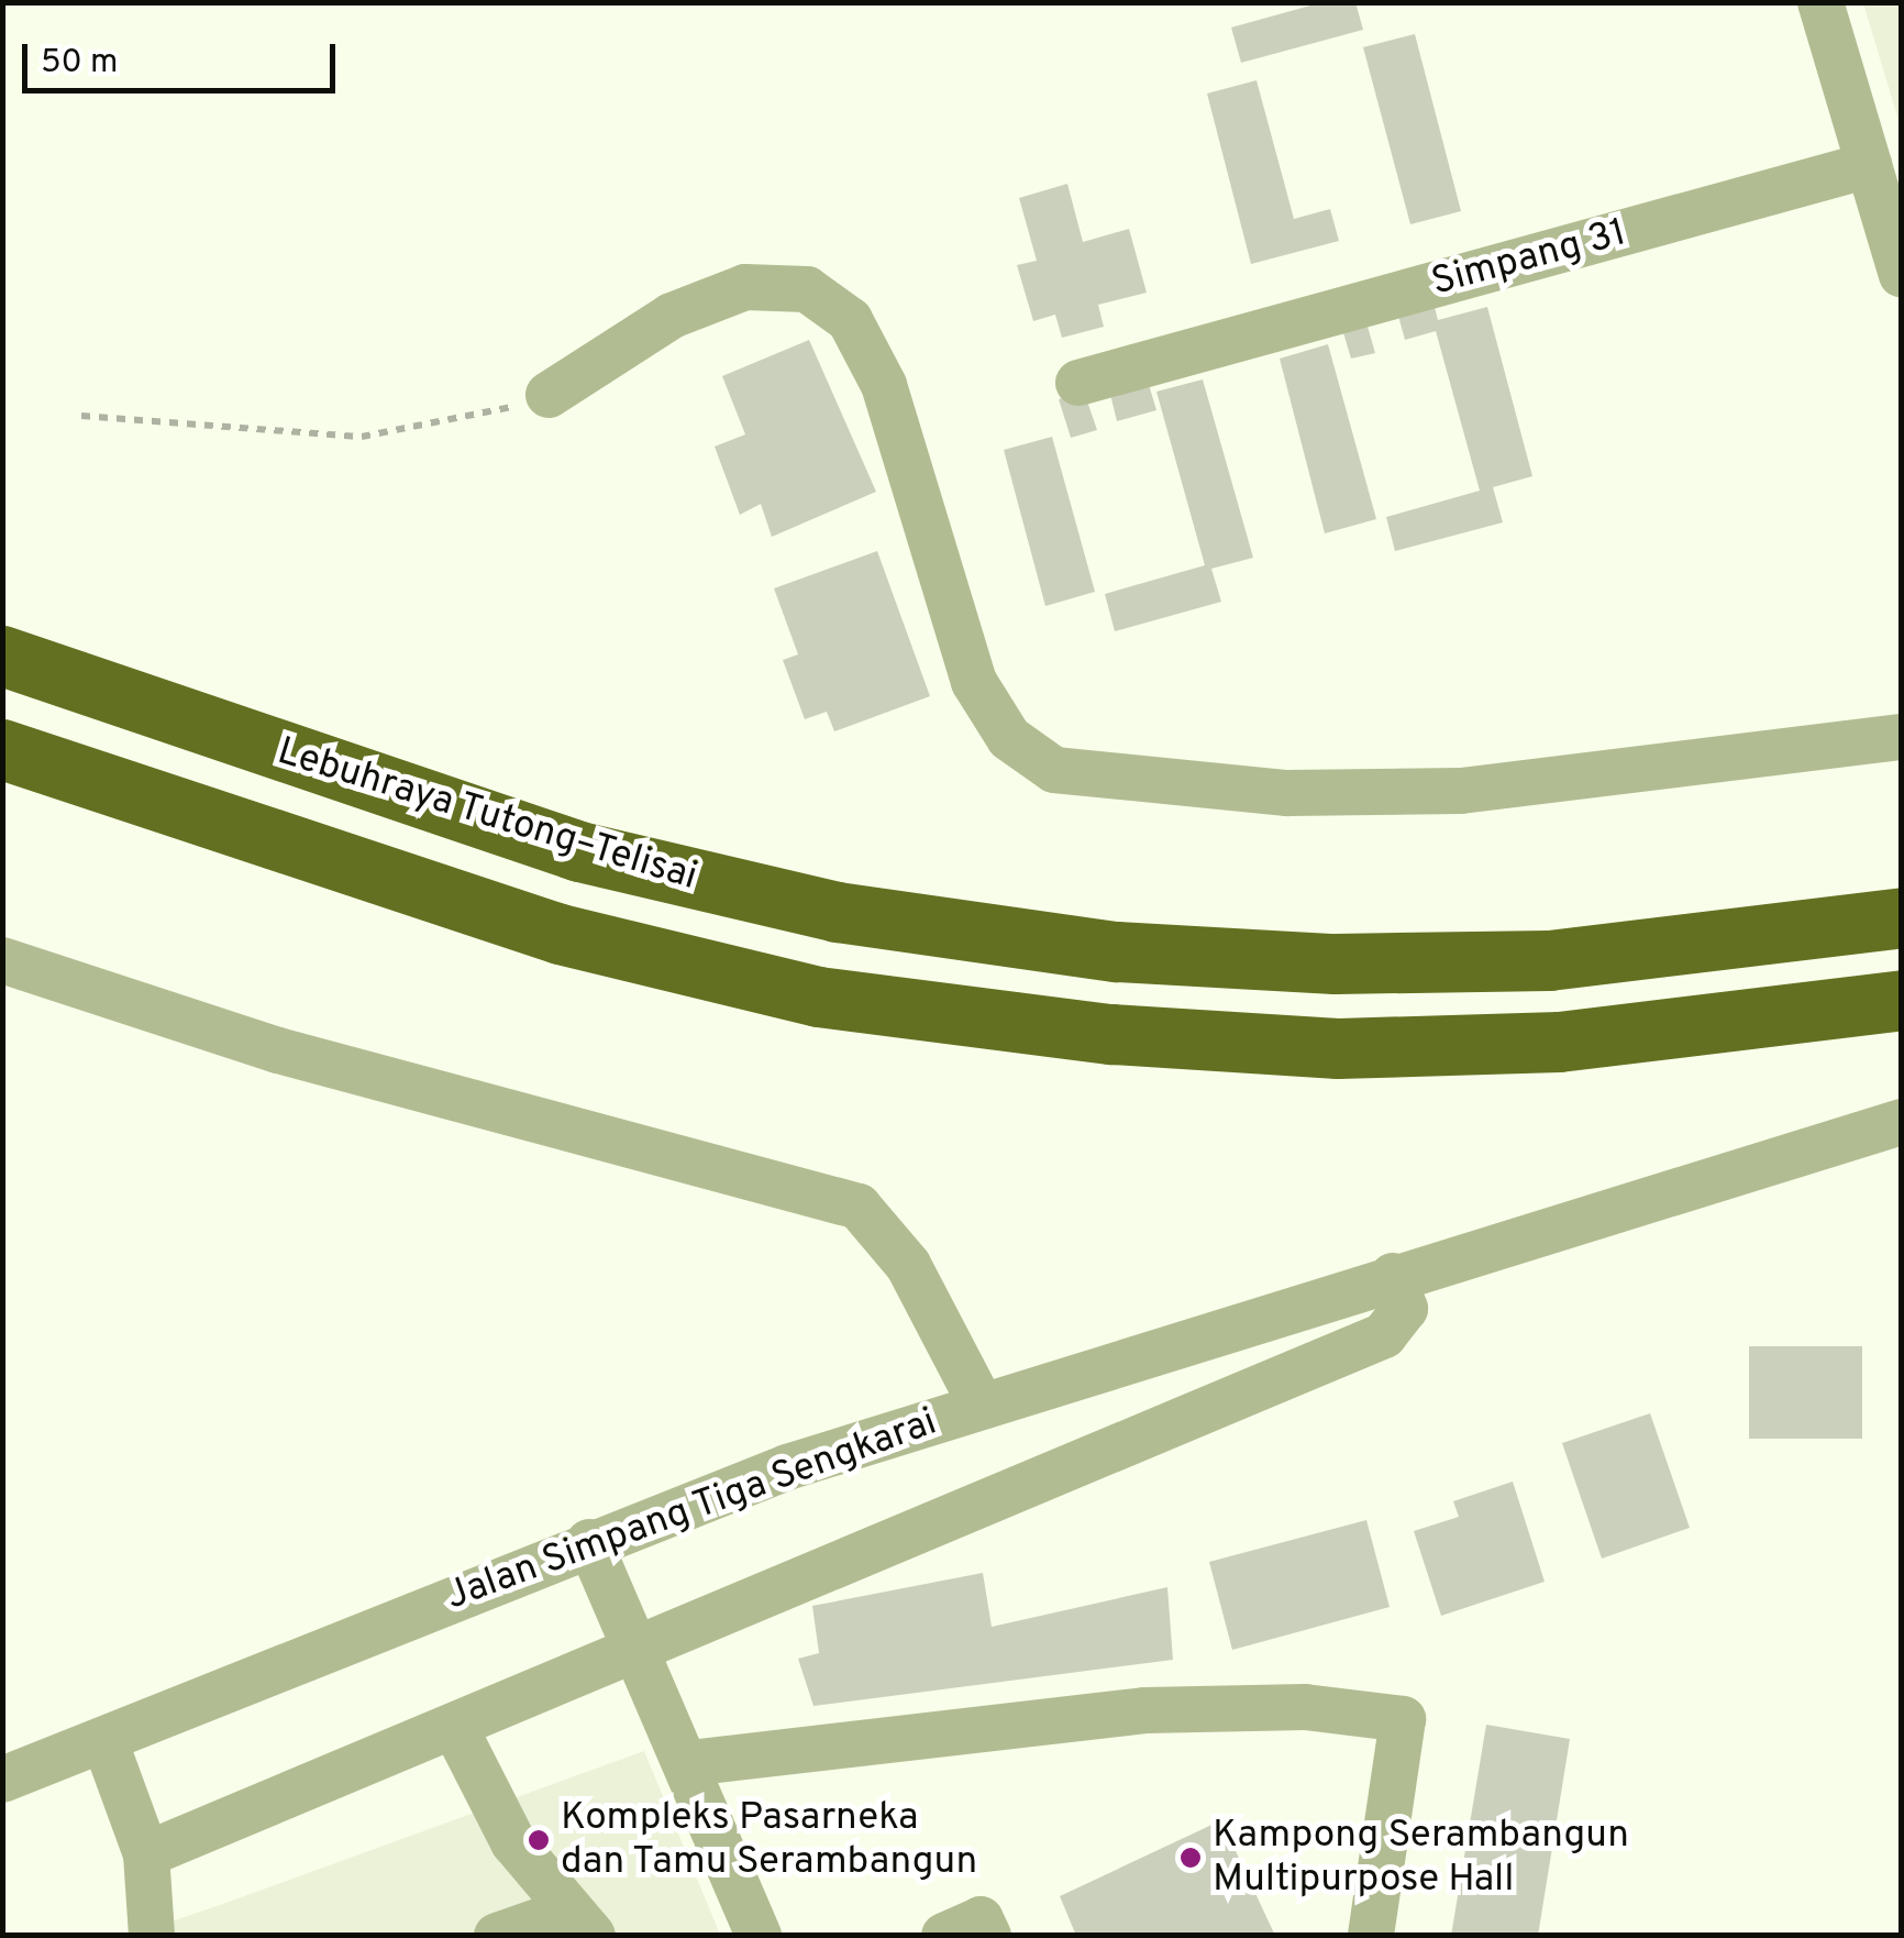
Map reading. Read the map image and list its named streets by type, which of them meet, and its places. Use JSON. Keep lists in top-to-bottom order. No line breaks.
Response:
{"streets":{"highway":["Lebuhraya Tutong–Telisai"],"street":["Simpang 31","Jalan Simpang Tiga Sengkarai"]},"places":["Kompleks Pasarneka dan Tamu Serambangun","Kampong Serambangun Multipurpose Hall"],"scale_bar":"50 m"}
